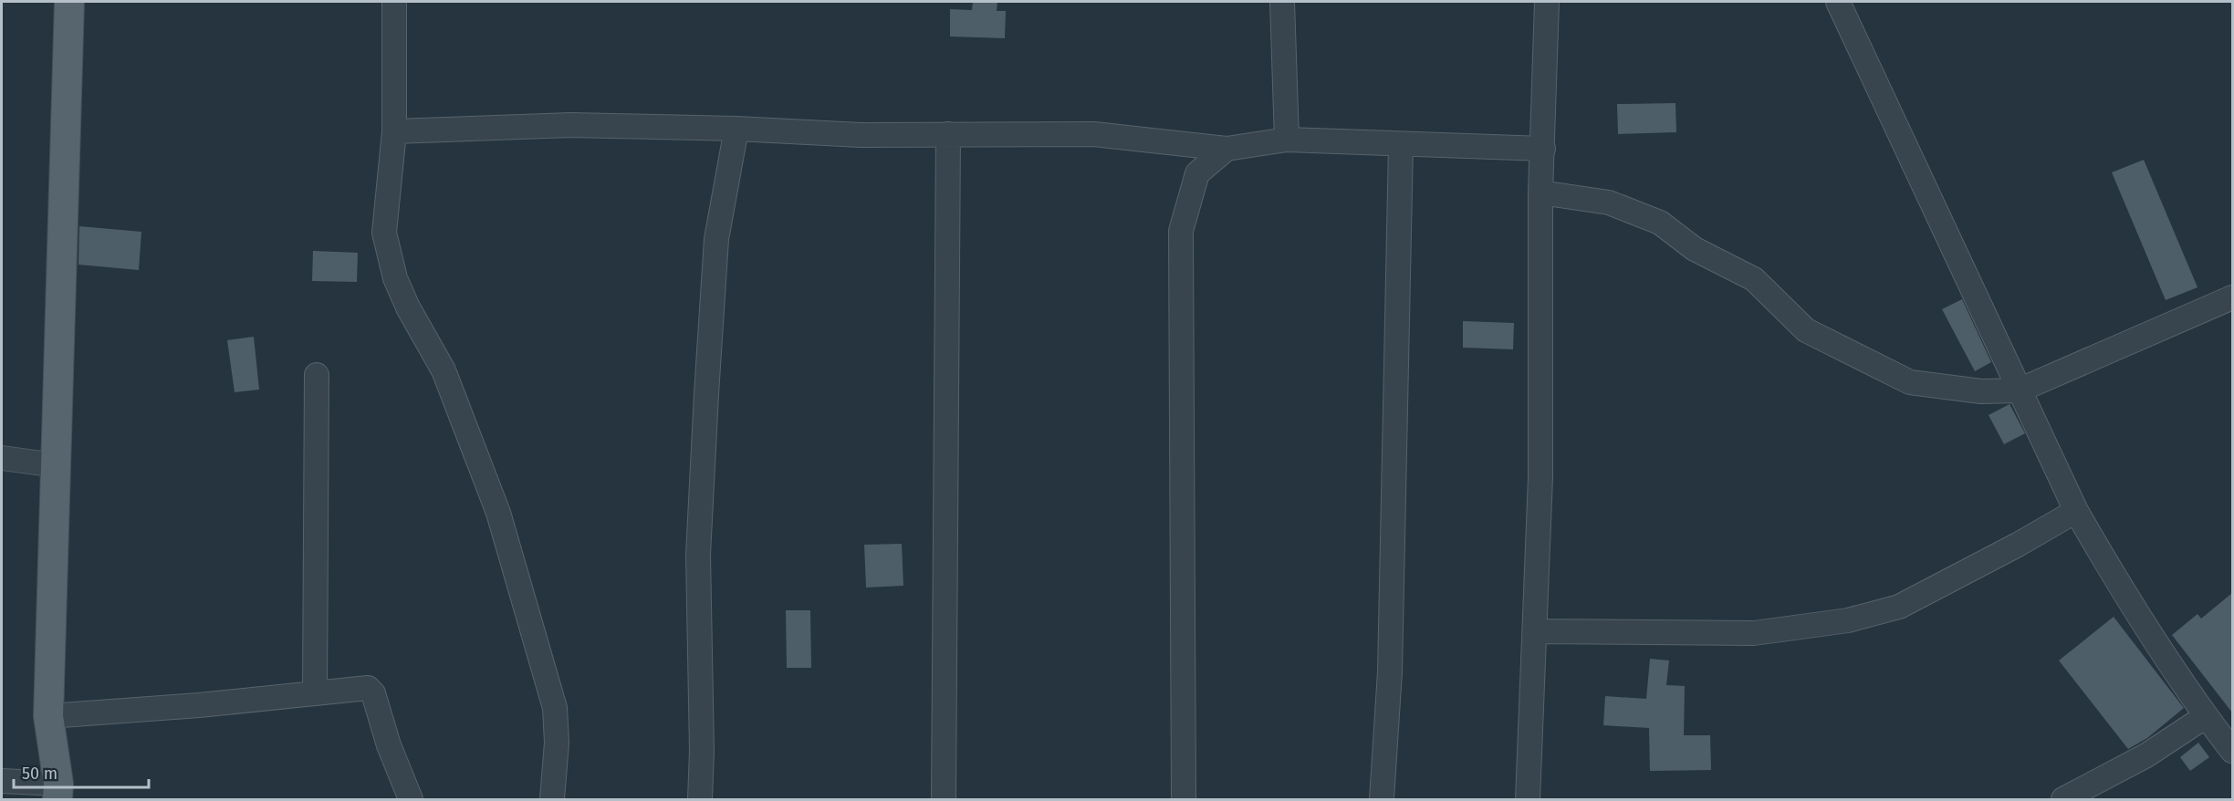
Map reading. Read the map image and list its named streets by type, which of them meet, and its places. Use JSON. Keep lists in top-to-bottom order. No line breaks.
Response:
{"scale_bar":"50 m"}
